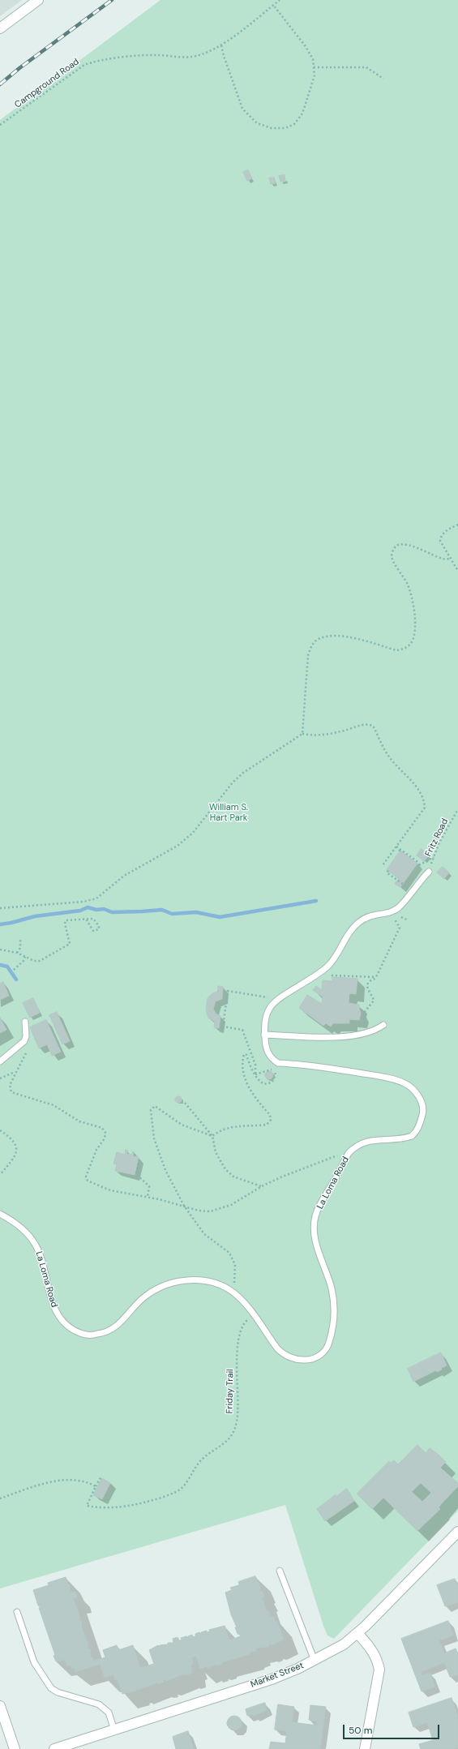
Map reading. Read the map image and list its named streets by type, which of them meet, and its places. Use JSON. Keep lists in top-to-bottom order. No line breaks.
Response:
{"streets":{"street":["Market Street"],"lane":["La Loma Road"],"path":["Campground Road","Fritz Road","Friday Trail"]},"crossings":[["Fritz Road","La Loma Road"],["La Loma Road","Friday Trail"]],"parks":["William S. Hart Park"],"scale_bar":"50 m"}
